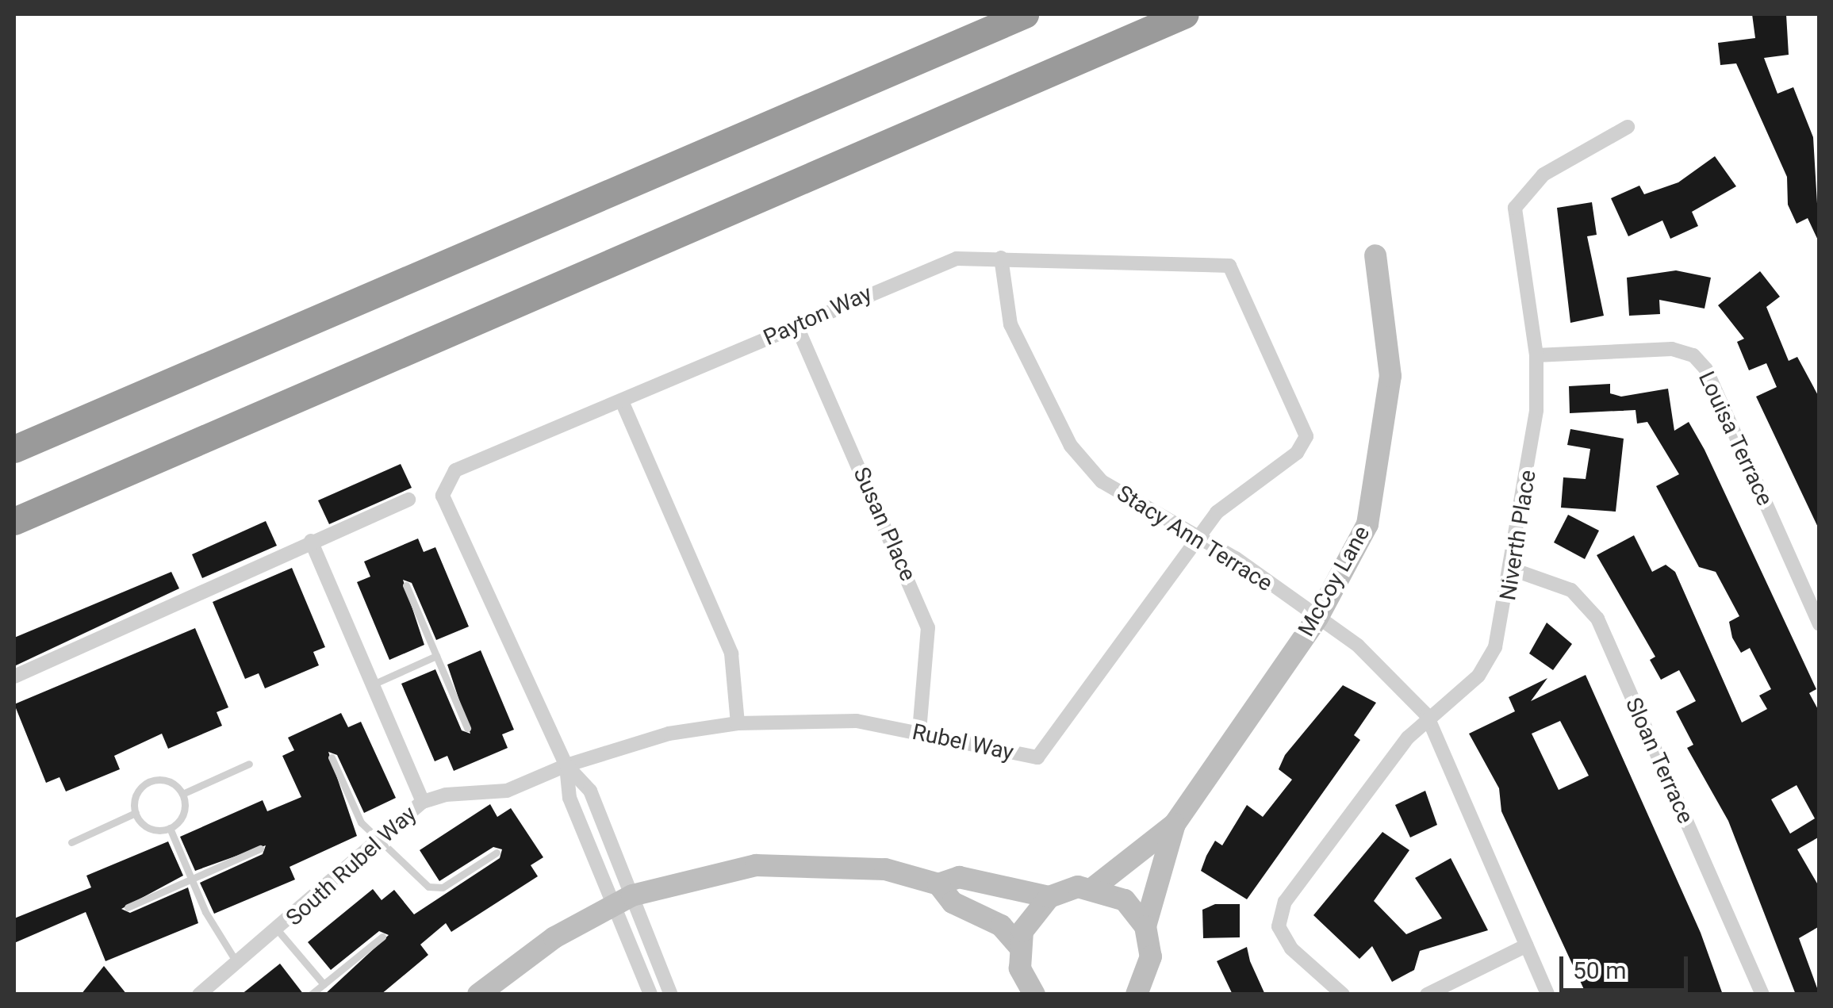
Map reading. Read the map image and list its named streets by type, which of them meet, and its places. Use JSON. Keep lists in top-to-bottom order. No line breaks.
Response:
{"streets":{"street":["Payton Way","Louisa Terrace","Susan Place","Niverth Place","Stacy Ann Terrace","McCoy Lane","Rubel Way","Sloan Terrace","South Rubel Way"]},"crossings":[["Payton Way","Susan Place"],["Payton Way","Stacy Ann Terrace"],["Payton Way","Rubel Way"],["Payton Way","South Rubel Way"],["Louisa Terrace","Niverth Place"],["Susan Place","Rubel Way"],["Niverth Place","Stacy Ann Terrace"],["Niverth Place","Sloan Terrace"],["Stacy Ann Terrace","McCoy Lane"],["Stacy Ann Terrace","Rubel Way"],["Rubel Way","South Rubel Way"]],"scale_bar":"50 m"}
